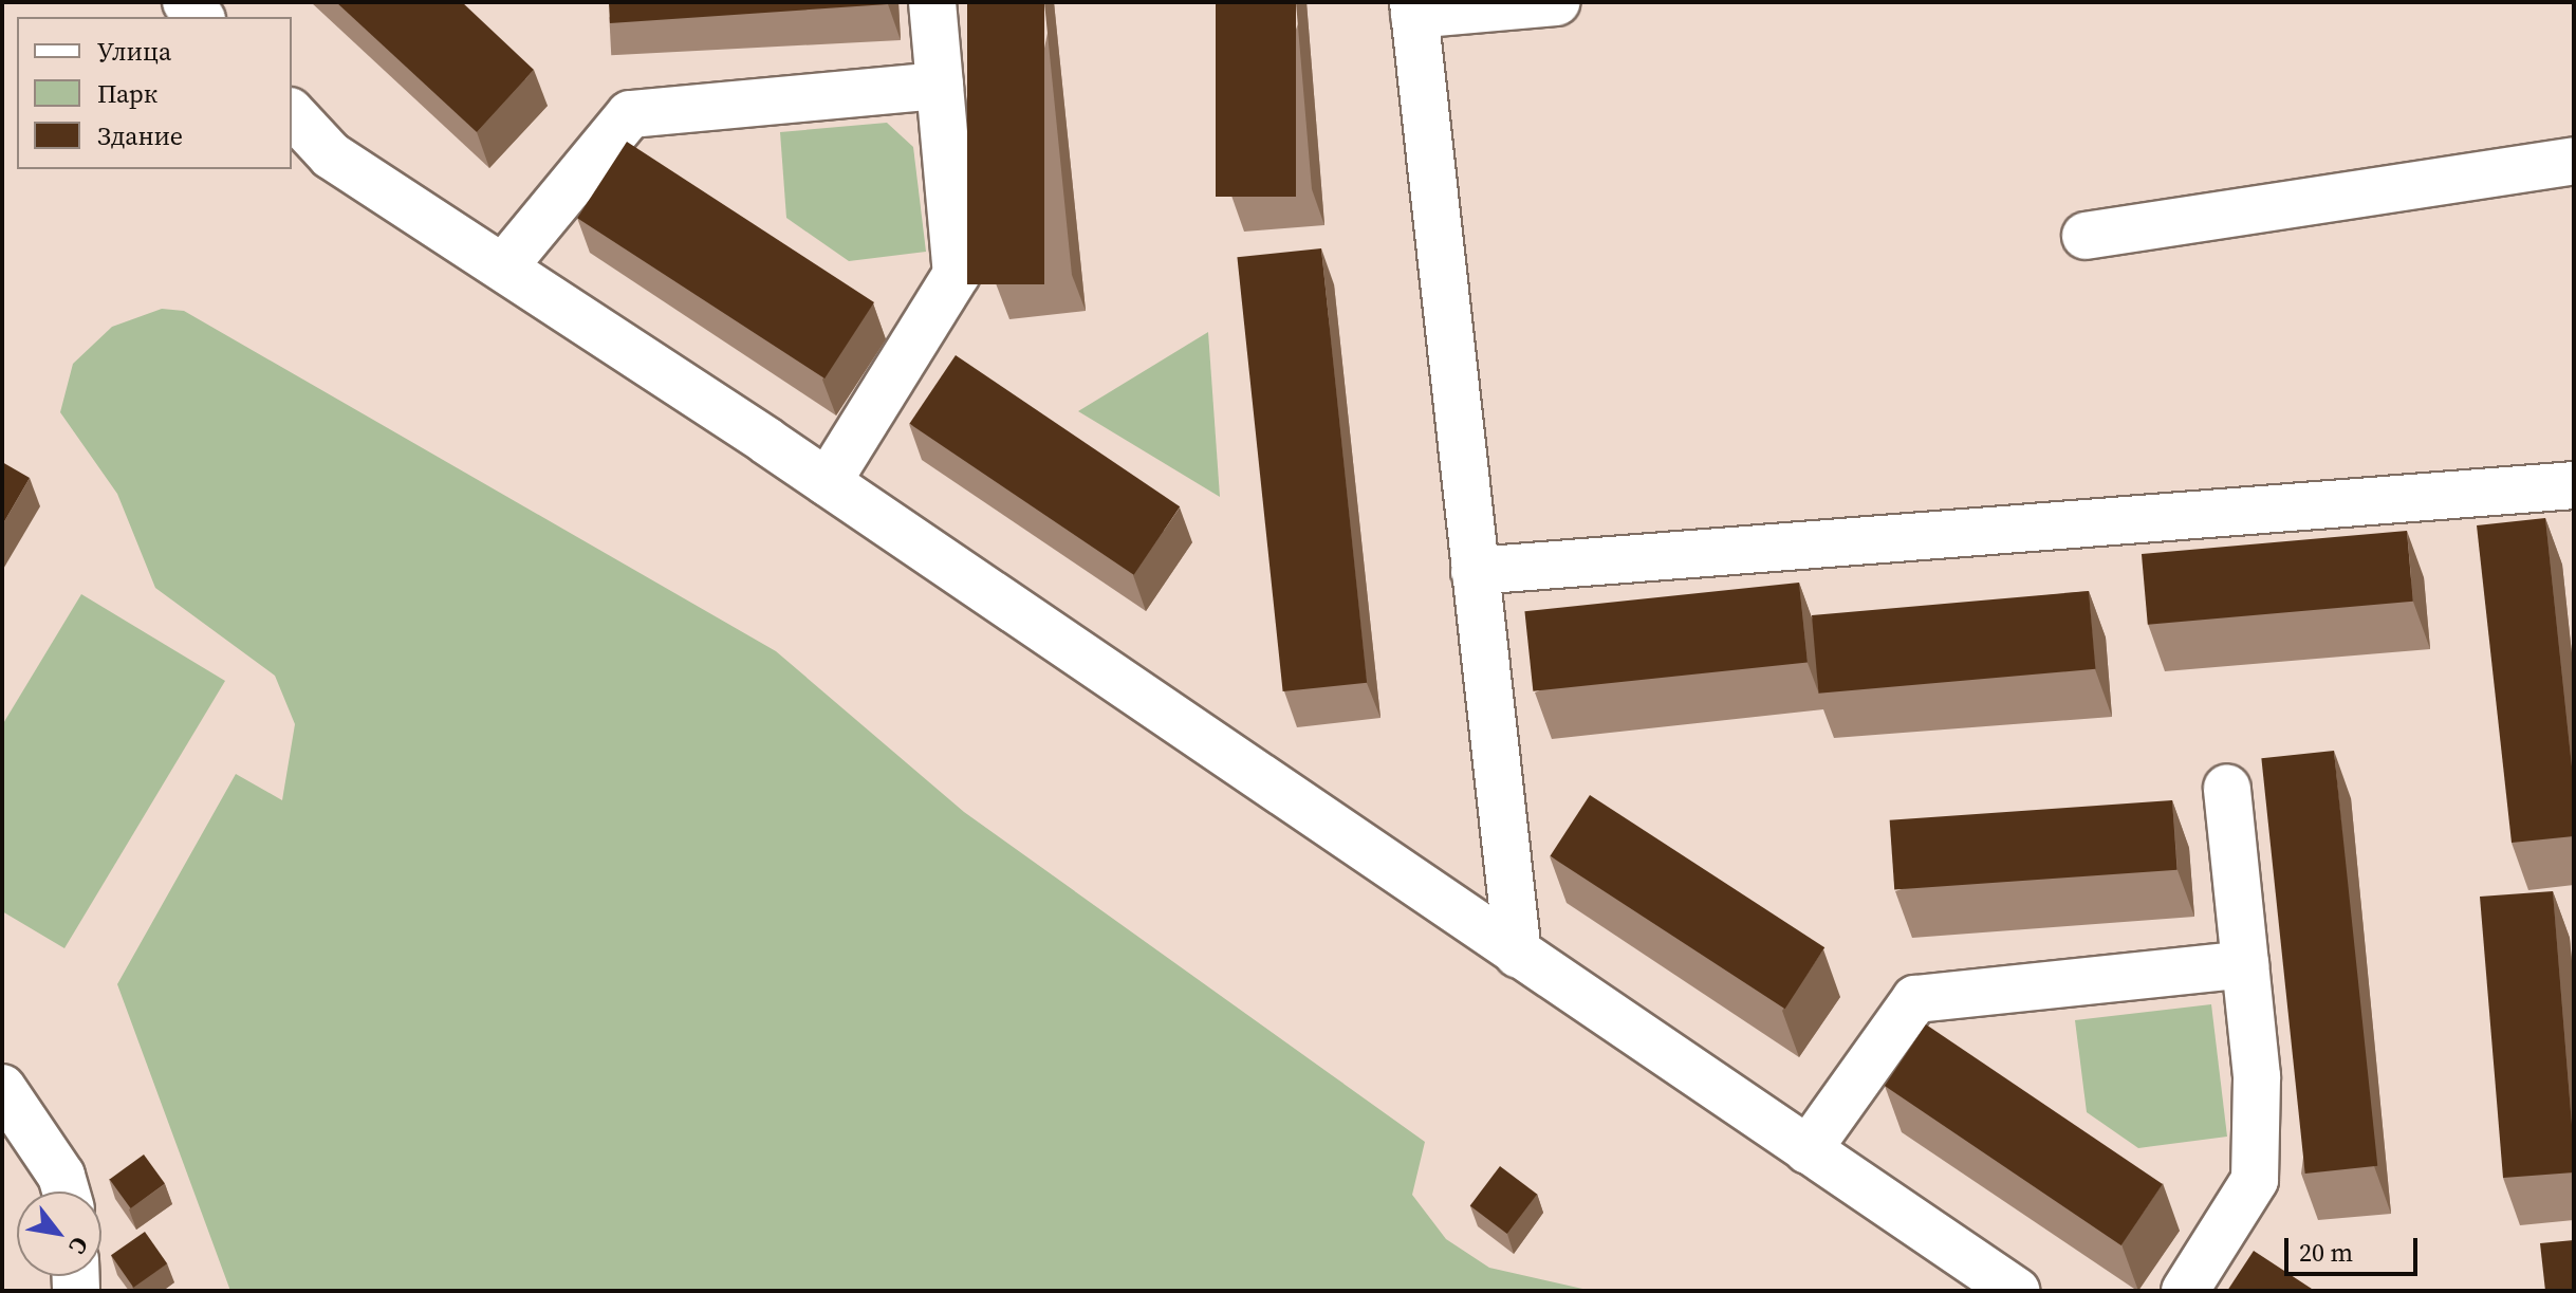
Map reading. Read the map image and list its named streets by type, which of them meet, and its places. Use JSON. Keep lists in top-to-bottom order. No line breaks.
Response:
{"legend":["Улица","Парк","Здание"],"scale_bar":"20 m","north":"bottom right"}
